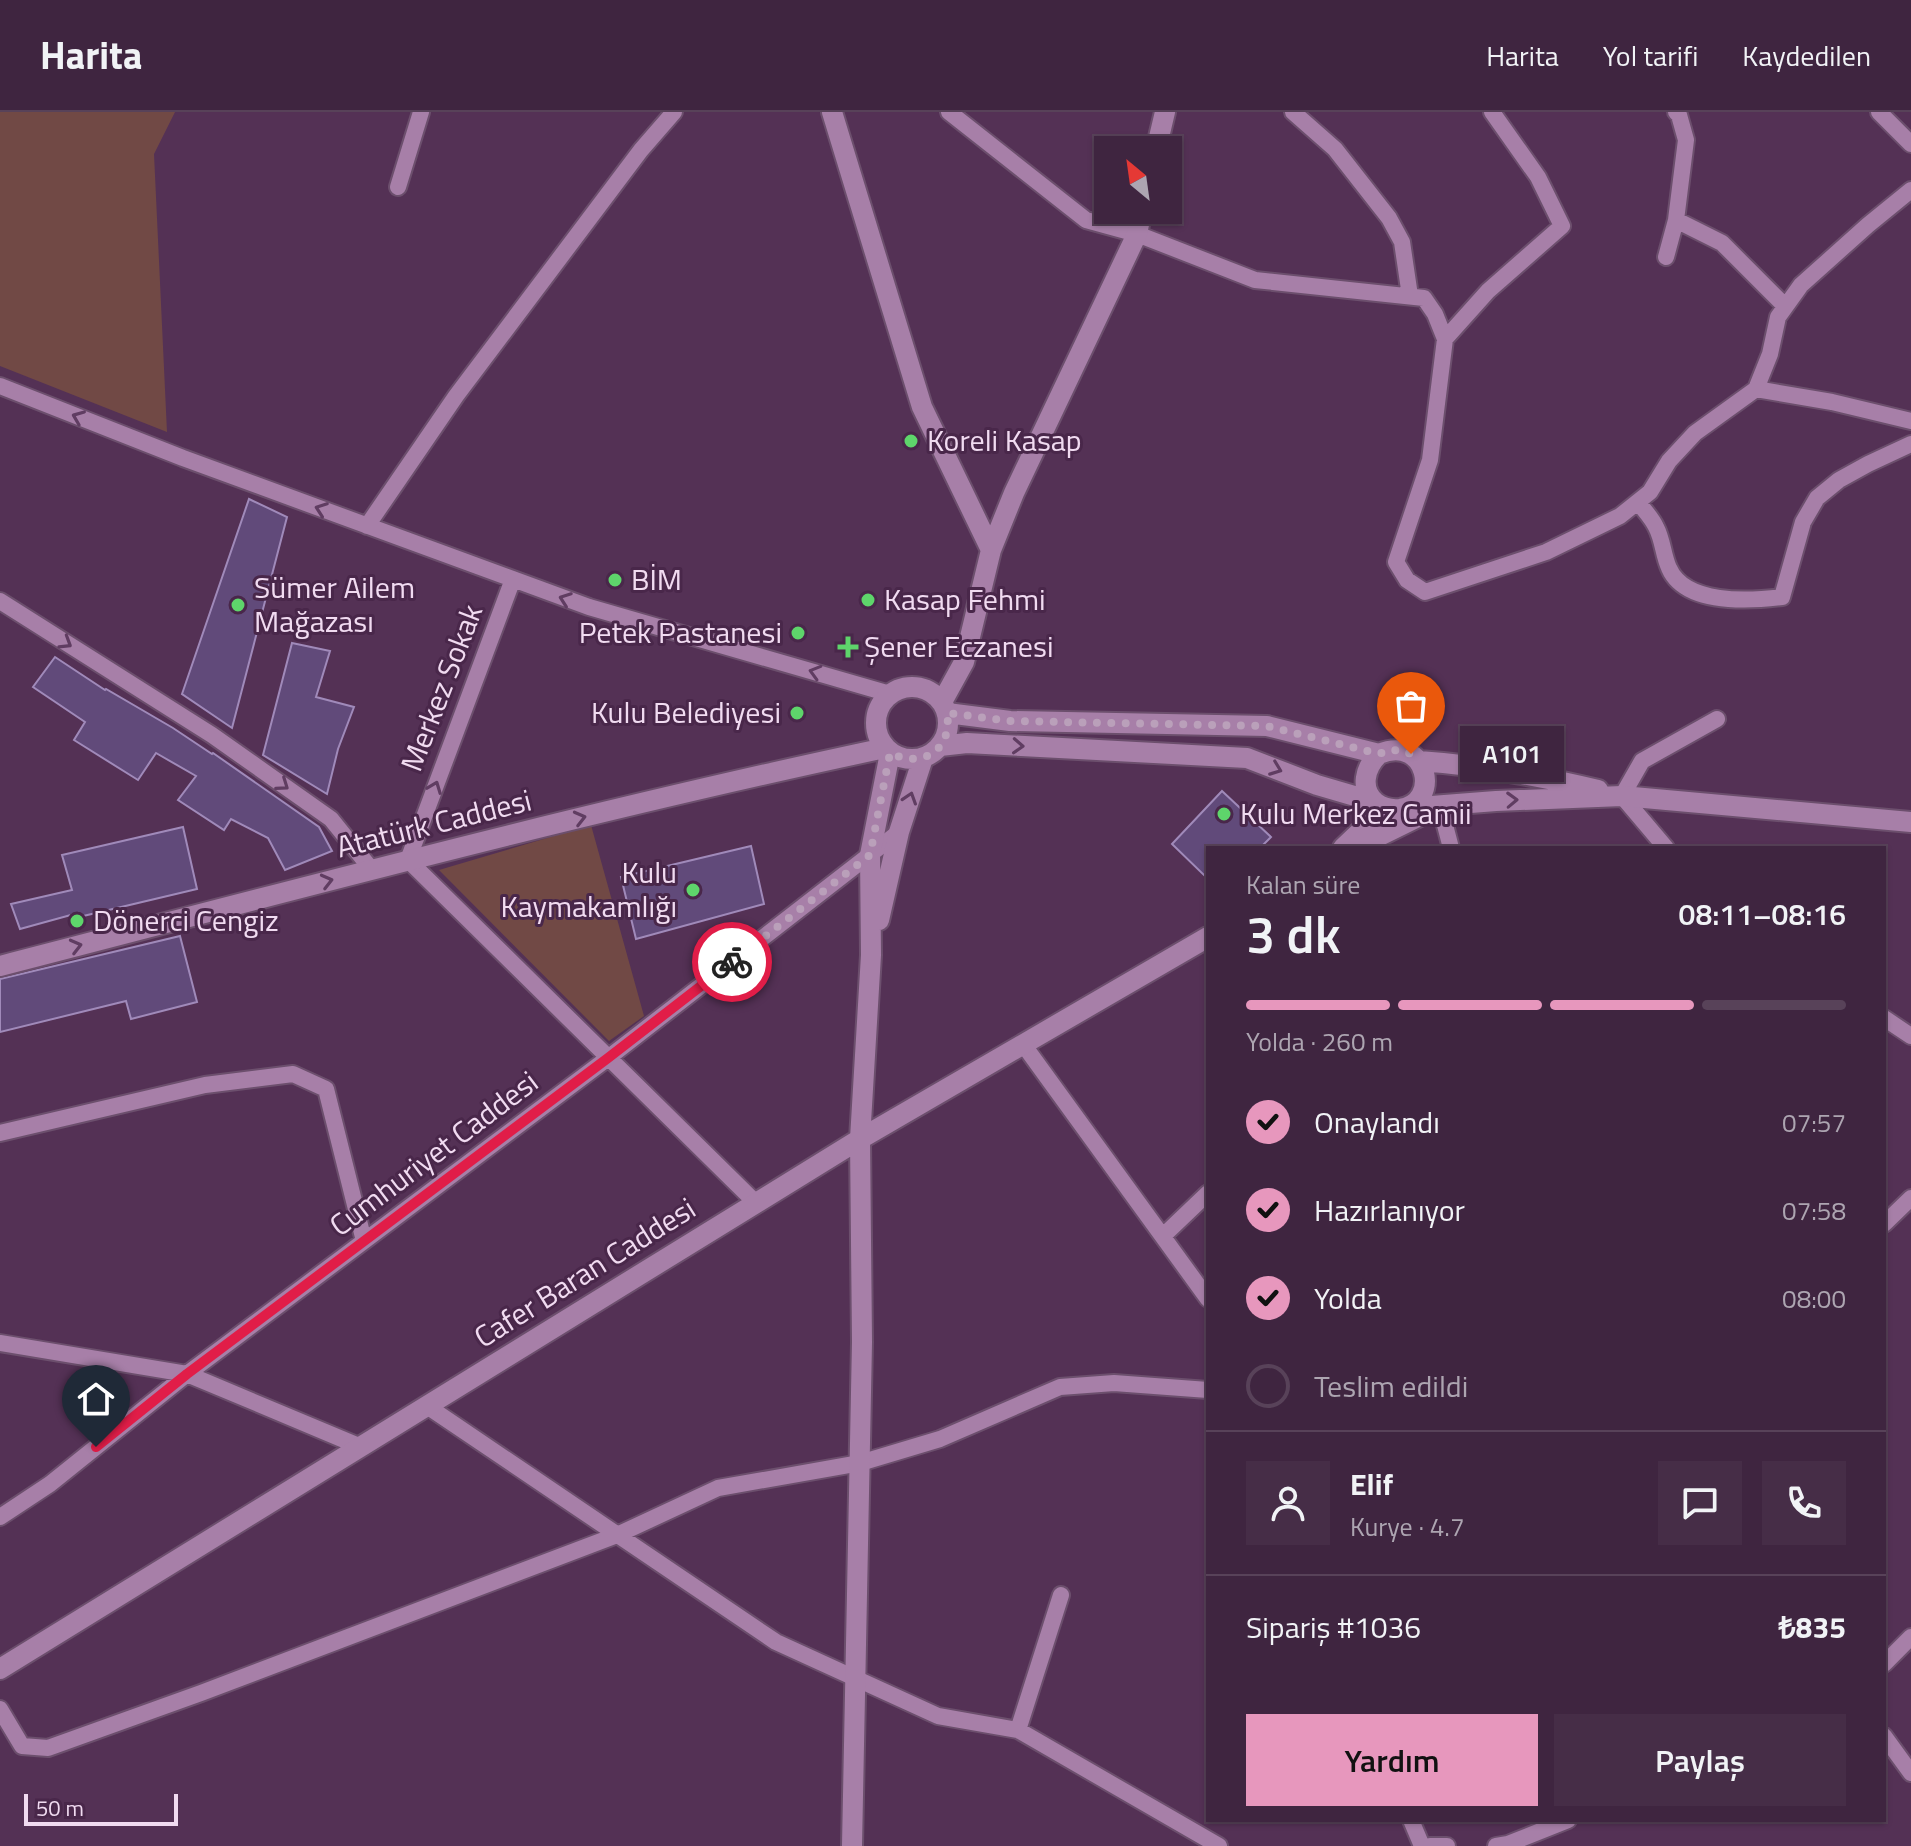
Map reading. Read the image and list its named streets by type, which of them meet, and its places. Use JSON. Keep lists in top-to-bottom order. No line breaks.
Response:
{"streets":{"street":["Merkez Sokak","Atatürk Caddesi","Cumhuriyet Caddesi","Cafer Baran Caddesi"]},"crossings":[["Merkez Sokak","Atatürk Caddesi"]],"one_way":["Merkez Sokak","Atatürk Caddesi"],"places":{"other":["Koreli Kasap","BİM","Kasap Fehmi","Sümer Ailem Mağazası","Petek Pastanesi","Kulu Belediyesi","A101","Kulu Merkez Camii","Kulu Kaymakamlığı","Dönerci Cengiz"],"health":["Şener Eczanesi"]},"scale_bar":"50 m","north":"top left","page":{"header":"Harita","nav":["Harita","Yol tarifi","Kaydedilen"],"bubble":"A101","heading":["3 dk","Kalan süre","08:11–08:16"],"panel":["Elif","Kurye · 4.7","Sipariş #1036","₺835"],"bar":"Yolda · 260 m","list":[["Onaylandı","07:57"],["Hazırlanıyor","07:58"],["Yolda","08:00"],"Teslim edildi"],"buttons":["Yardım","Paylaş"],"scale":"50 m"}}
